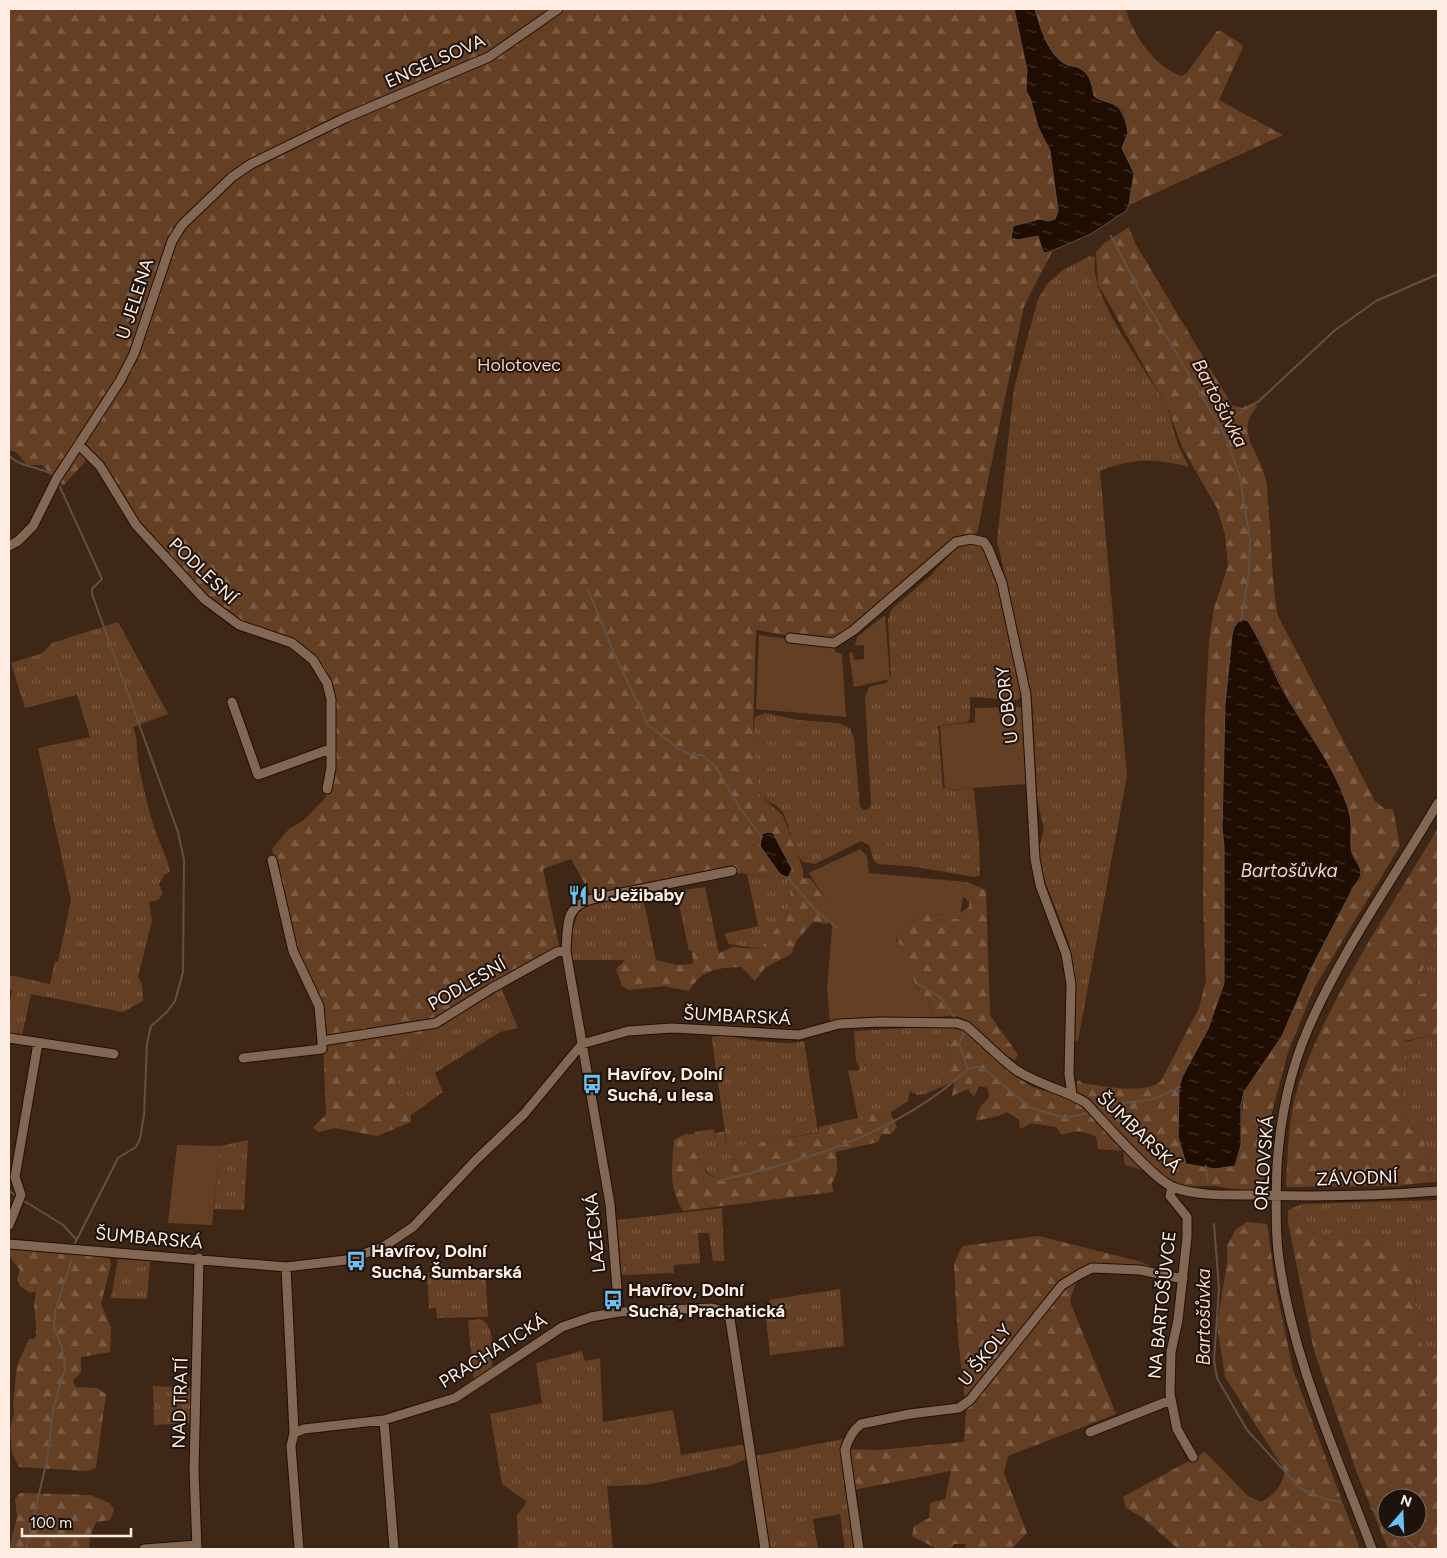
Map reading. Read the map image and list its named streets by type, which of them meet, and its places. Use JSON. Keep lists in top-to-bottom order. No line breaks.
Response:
{"streets":{"street":["ENGELSOVA","U JELENA","PODLESNÍ","U OBORY","ŠUMBARSKÁ","ORLOVSKÁ","ZÁVODNÍ","LAZECKÁ","NA BARTOŠŮVCE","PRACHATICKÁ","U ŠKOLY","NAD TRATÍ"]},"crossings":[["ENGELSOVA","U JELENA"],["U JELENA","PODLESNÍ"],["PODLESNÍ","LAZECKÁ"],["U OBORY","ŠUMBARSKÁ"],["ŠUMBARSKÁ","ORLOVSKÁ"],["ŠUMBARSKÁ","ZÁVODNÍ"],["ŠUMBARSKÁ","LAZECKÁ"],["ŠUMBARSKÁ","NA BARTOŠŮVCE"],["ŠUMBARSKÁ","NAD TRATÍ"],["ORLOVSKÁ","ZÁVODNÍ"],["LAZECKÁ","PRACHATICKÁ"],["NA BARTOŠŮVCE","U ŠKOLY"]],"water":["Bartošůvka"],"parks":["Holotovec"],"places":{"restaurant":["U Ježibaby"],"bus stop":["Havířov, Dolní Suchá, u lesa","Havířov, Dolní Suchá, Šumbarská","Havířov, Dolní Suchá, Prachatická"]},"scale_bar":"100 m","north":"top"}
